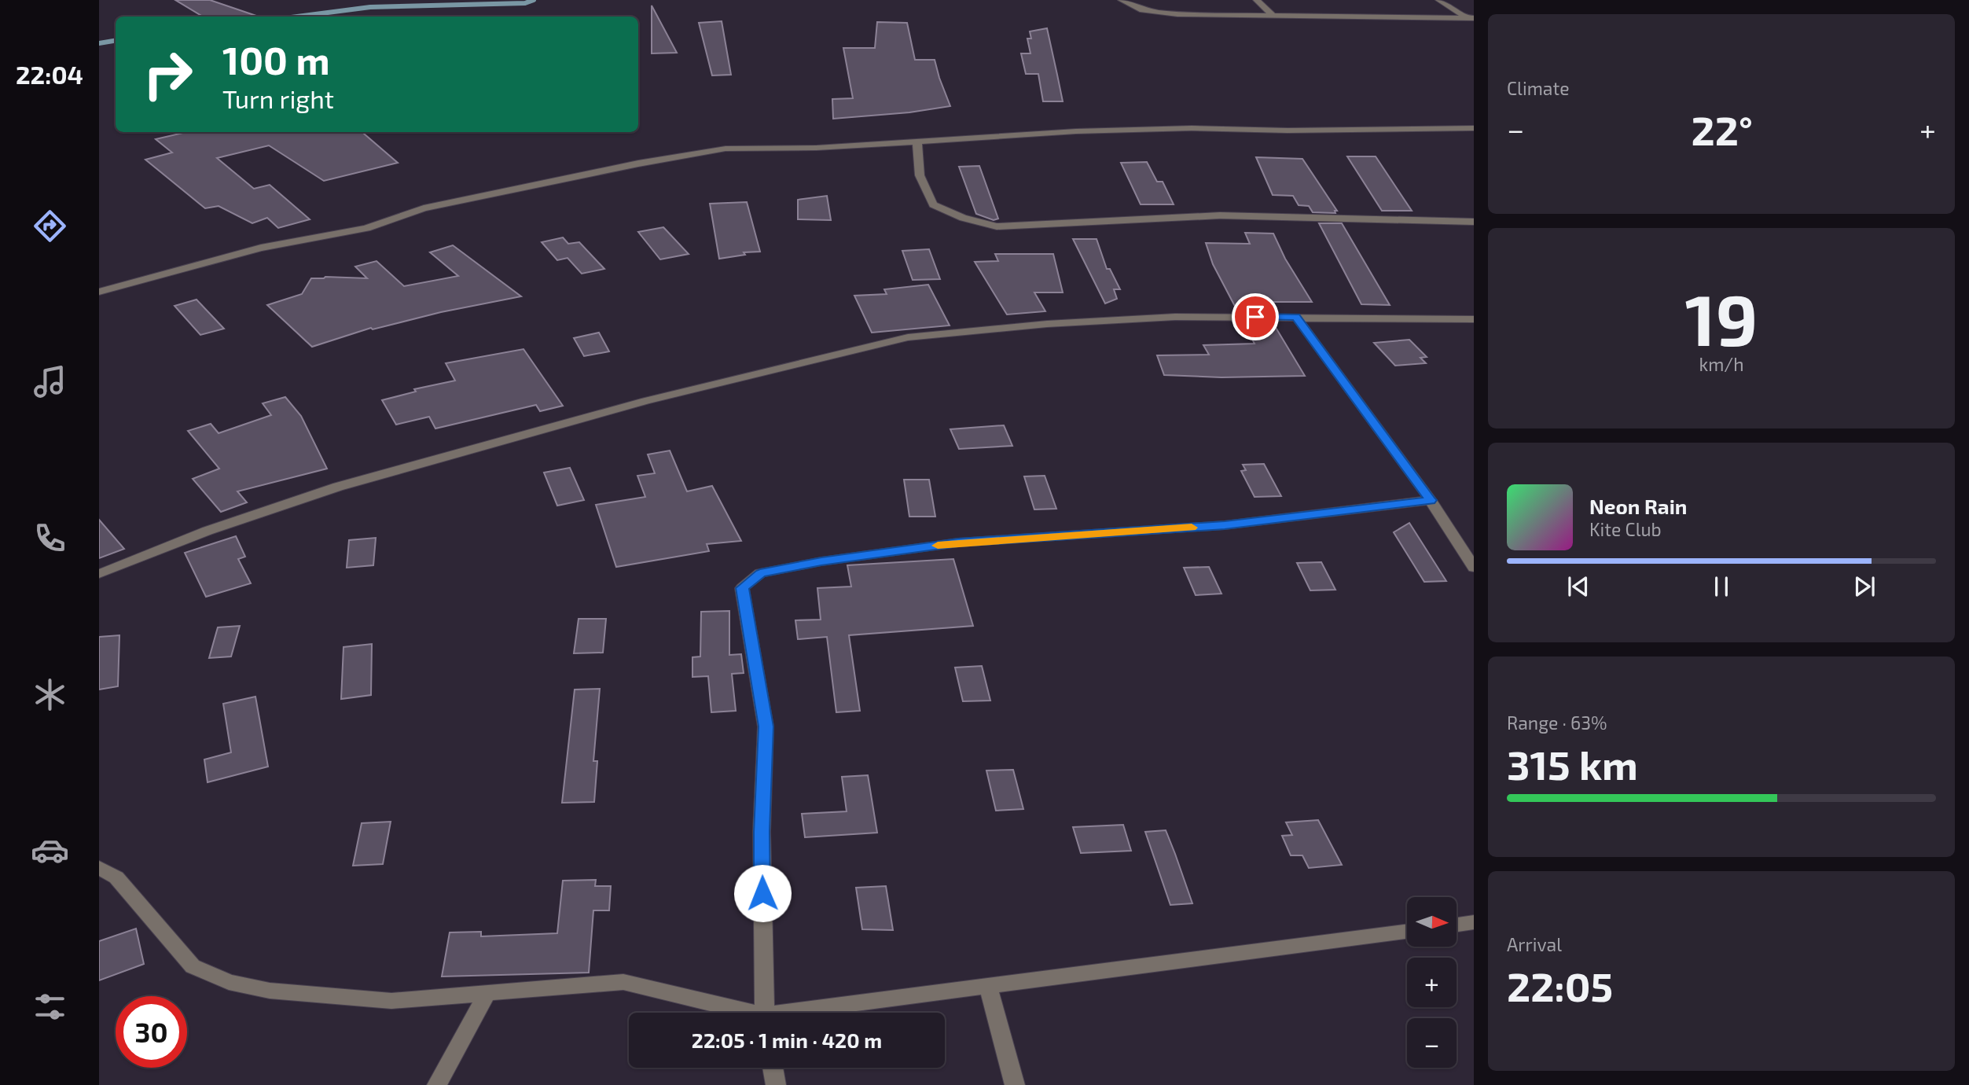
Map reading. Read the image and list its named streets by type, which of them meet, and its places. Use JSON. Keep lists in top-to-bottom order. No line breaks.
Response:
{"north":"right","page":{"tabs":"22:04","tile":["Climate",["19","km/h"],["Range · 63%","315 km"],["Arrival","22:05"]],"turn":["100 m","Turn right"],"heat":["−","22°","+"],"song":["Neon Rain","Kite Club"],"map_buttons":["+","−"],"limit":"30","trip":"22:05 · 1 min · 420 m"}}
